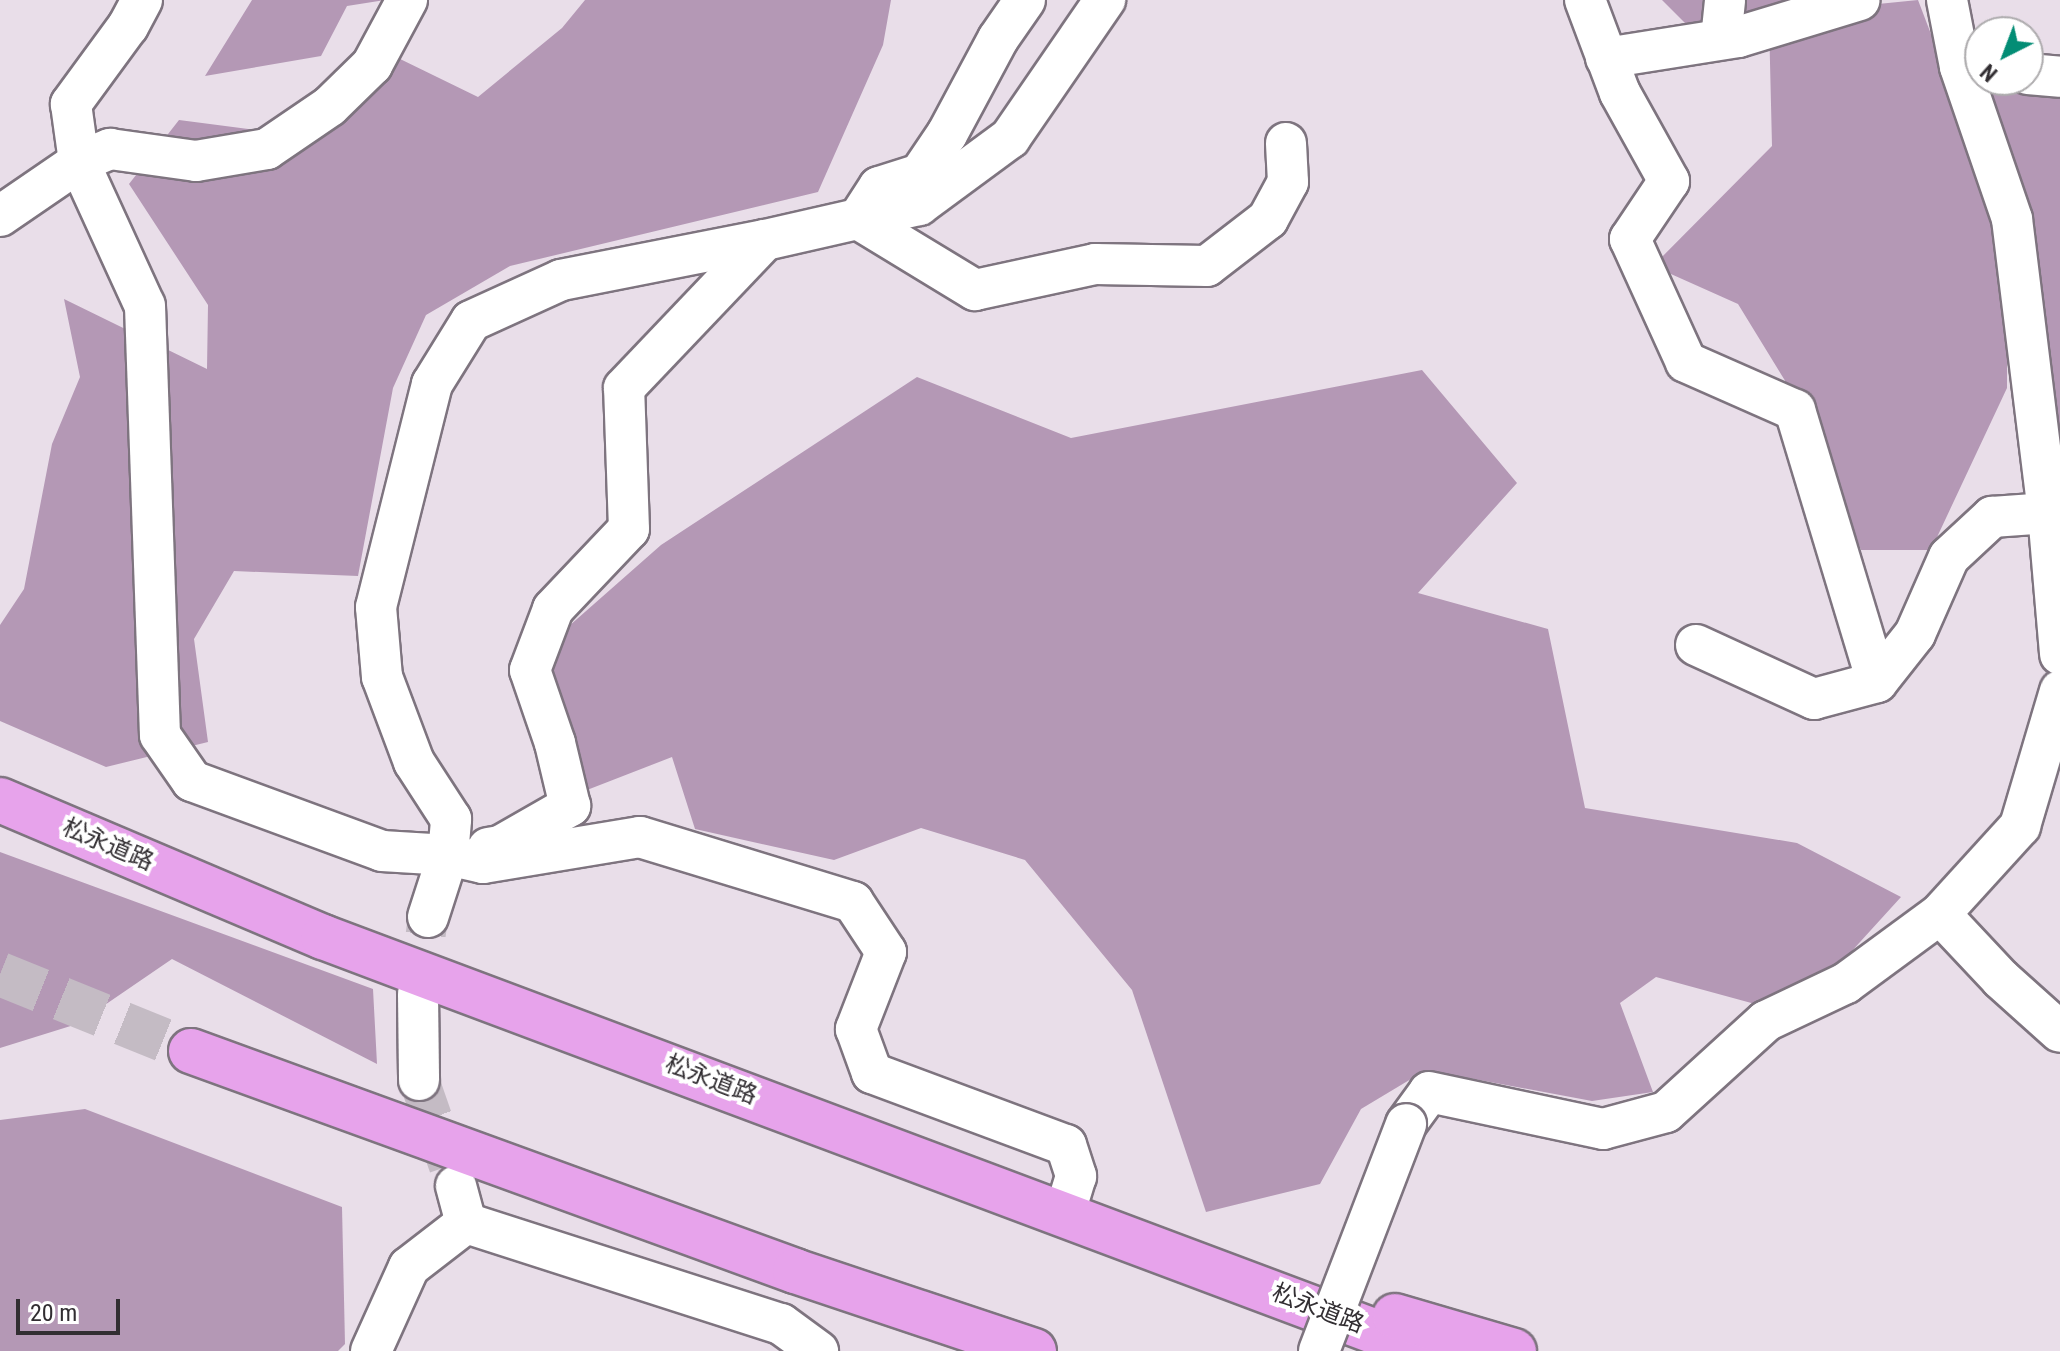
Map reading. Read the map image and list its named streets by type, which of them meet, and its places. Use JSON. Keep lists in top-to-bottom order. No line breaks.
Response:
{"streets":{"highway":["松永道路"]},"scale_bar":"20 m","north":"bottom left"}
